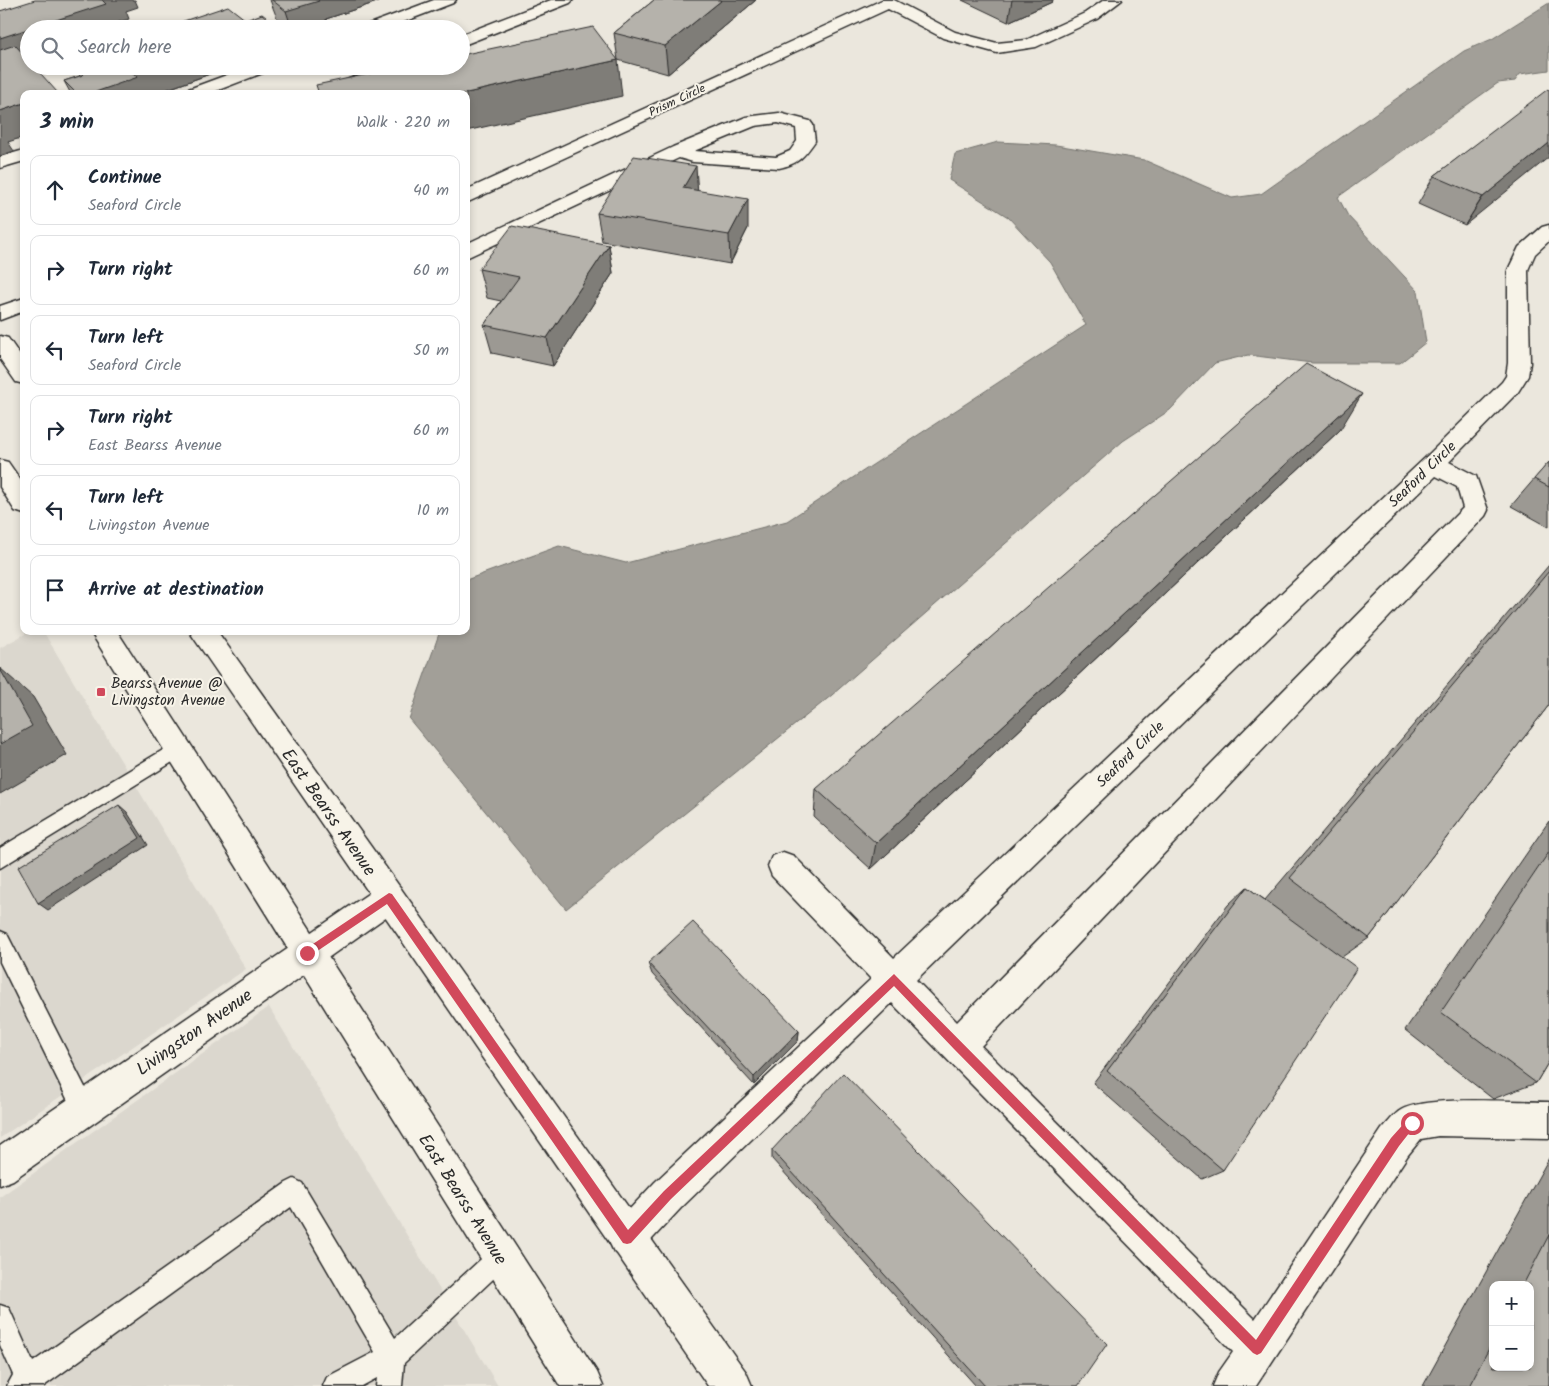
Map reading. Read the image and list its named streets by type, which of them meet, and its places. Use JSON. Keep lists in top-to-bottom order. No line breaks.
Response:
{"streets":{"street":["Prism Circle","Seaford Circle","East Bearss Avenue","Livingston Avenue"]},"crossings":[["Seaford Circle","East Bearss Avenue"],["East Bearss Avenue","Livingston Avenue"]],"places":{"transit":["Bearss Avenue @ Livingston Avenue"]},"page":{"search":"Search here","heading":["3 min","Walk · 220 m"],"list":[["Continue","Seaford Circle","40 m"],["Turn right","60 m"],["Turn left","Seaford Circle","50 m"],["Turn right","East Bearss Avenue","60 m"],["Turn left","Livingston Avenue","10 m"],"Arrive at destination"],"map_buttons":["+","−"]}}
